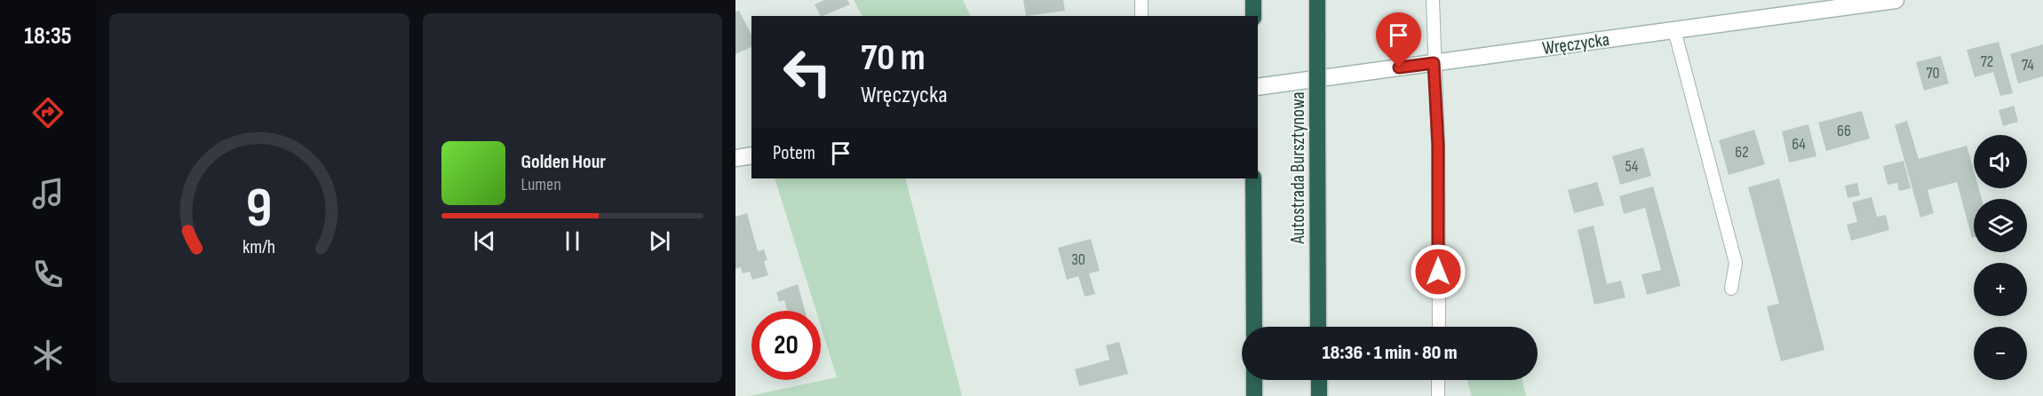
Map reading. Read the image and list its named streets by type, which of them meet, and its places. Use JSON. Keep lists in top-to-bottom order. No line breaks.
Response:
{"streets":{"highway":["Autostrada Bursztynowa"],"main road":["Wręczycka"]},"house_numbers":["72","74","70","66","64","62","54","30"],"page":{"tabs":"18:35","turn":["70 m","Wręczycka"],"then":"Potem","map_buttons":["+","−"],"song":["Golden Hour","Lumen"],"limit":"20","trip":"18:36 · 1 min · 80 m","gauge":["9","km/h"]}}
